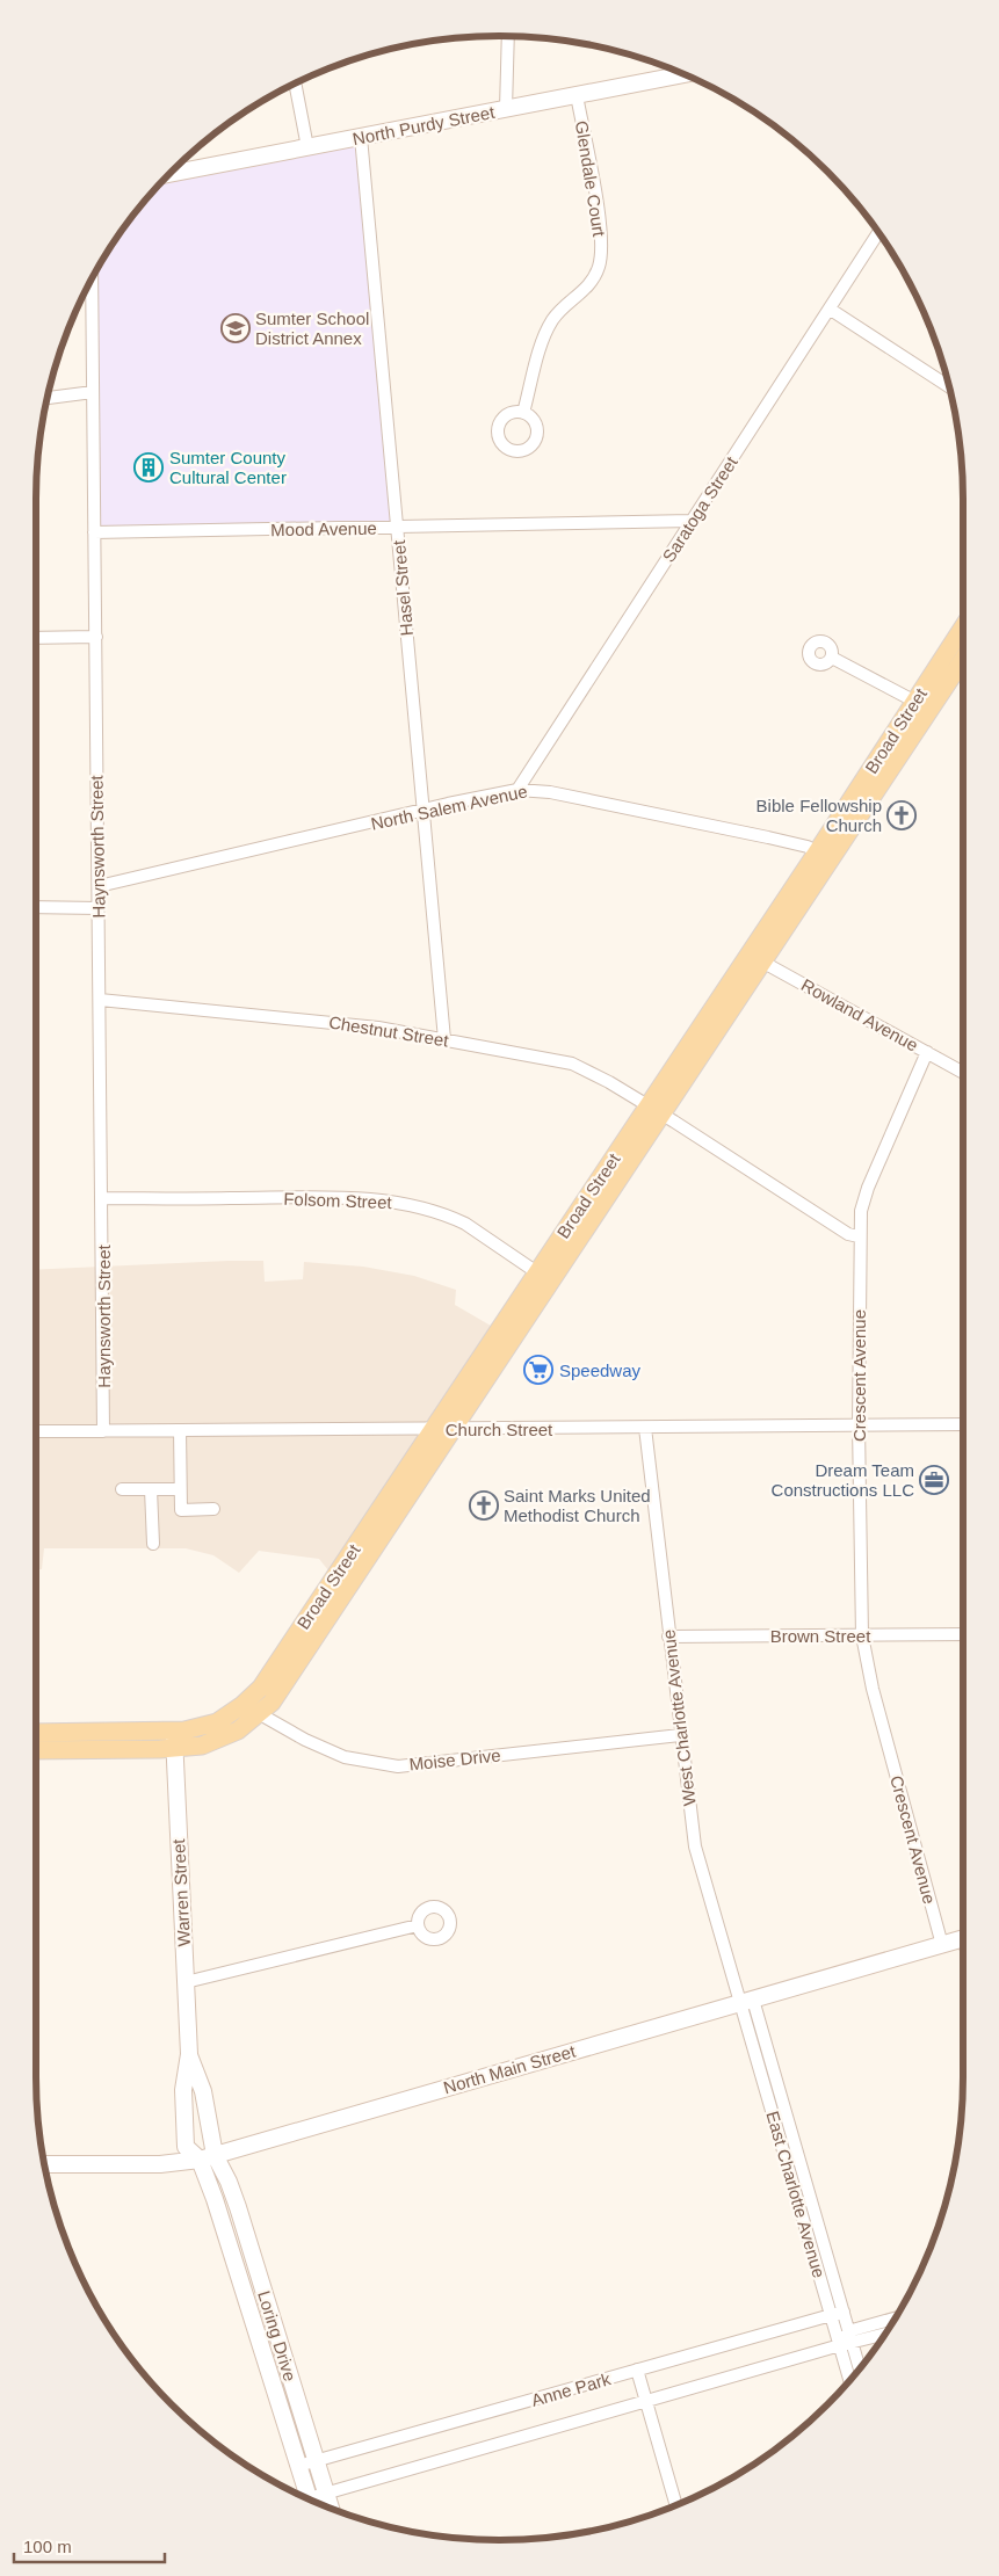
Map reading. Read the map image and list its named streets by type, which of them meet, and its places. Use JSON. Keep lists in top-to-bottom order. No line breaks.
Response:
{"streets":{"main road":["Broad Street"],"street":["North Purdy Street","Glendale Court","Saratoga Street","Mood Avenue","Hasel Street","North Salem Avenue","Haynsworth Street","Rowland Avenue","Chestnut Street","Folsom Street","Crescent Avenue","Church Street","Brown Street","West Charlotte Avenue","Moise Drive","Warren Street","North Main Street","East Charlotte Avenue","Loring Drive","Anne Park"]},"crossings":[["North Purdy Street","Glendale Court"],["North Purdy Street","Hasel Street"],["Saratoga Street","Mood Avenue"],["Saratoga Street","North Salem Avenue"],["Mood Avenue","Hasel Street"],["Mood Avenue","Haynsworth Street"],["Hasel Street","North Salem Avenue"],["Hasel Street","Chestnut Street"],["Broad Street","North Salem Avenue"],["Broad Street","Rowland Avenue"],["Broad Street","Chestnut Street"],["Broad Street","Folsom Street"],["Broad Street","Church Street"],["Broad Street","Moise Drive"],["Broad Street","Warren Street"],["North Salem Avenue","Haynsworth Street"],["Haynsworth Street","Chestnut Street"],["Haynsworth Street","Folsom Street"],["Haynsworth Street","Church Street"],["Rowland Avenue","Crescent Avenue"],["Crescent Avenue","Church Street"],["Crescent Avenue","Brown Street"],["Crescent Avenue","North Main Street"],["Church Street","West Charlotte Avenue"],["Brown Street","West Charlotte Avenue"],["West Charlotte Avenue","Moise Drive"],["West Charlotte Avenue","North Main Street"],["West Charlotte Avenue","East Charlotte Avenue"],["Warren Street","North Main Street"],["Warren Street","Loring Drive"],["North Main Street","East Charlotte Avenue"],["North Main Street","Loring Drive"],["East Charlotte Avenue","Anne Park"],["Loring Drive","Anne Park"]],"places":{"school or university":["Sumter School District Annex"],"building":["Sumter County Cultural Center"],"church":["Bible Fellowship Church","Saint Marks United Methodist Church"],"supermarket":["Speedway"],"office":["Dream Team Constructions LLC"]},"scale_bar":"100 m"}
